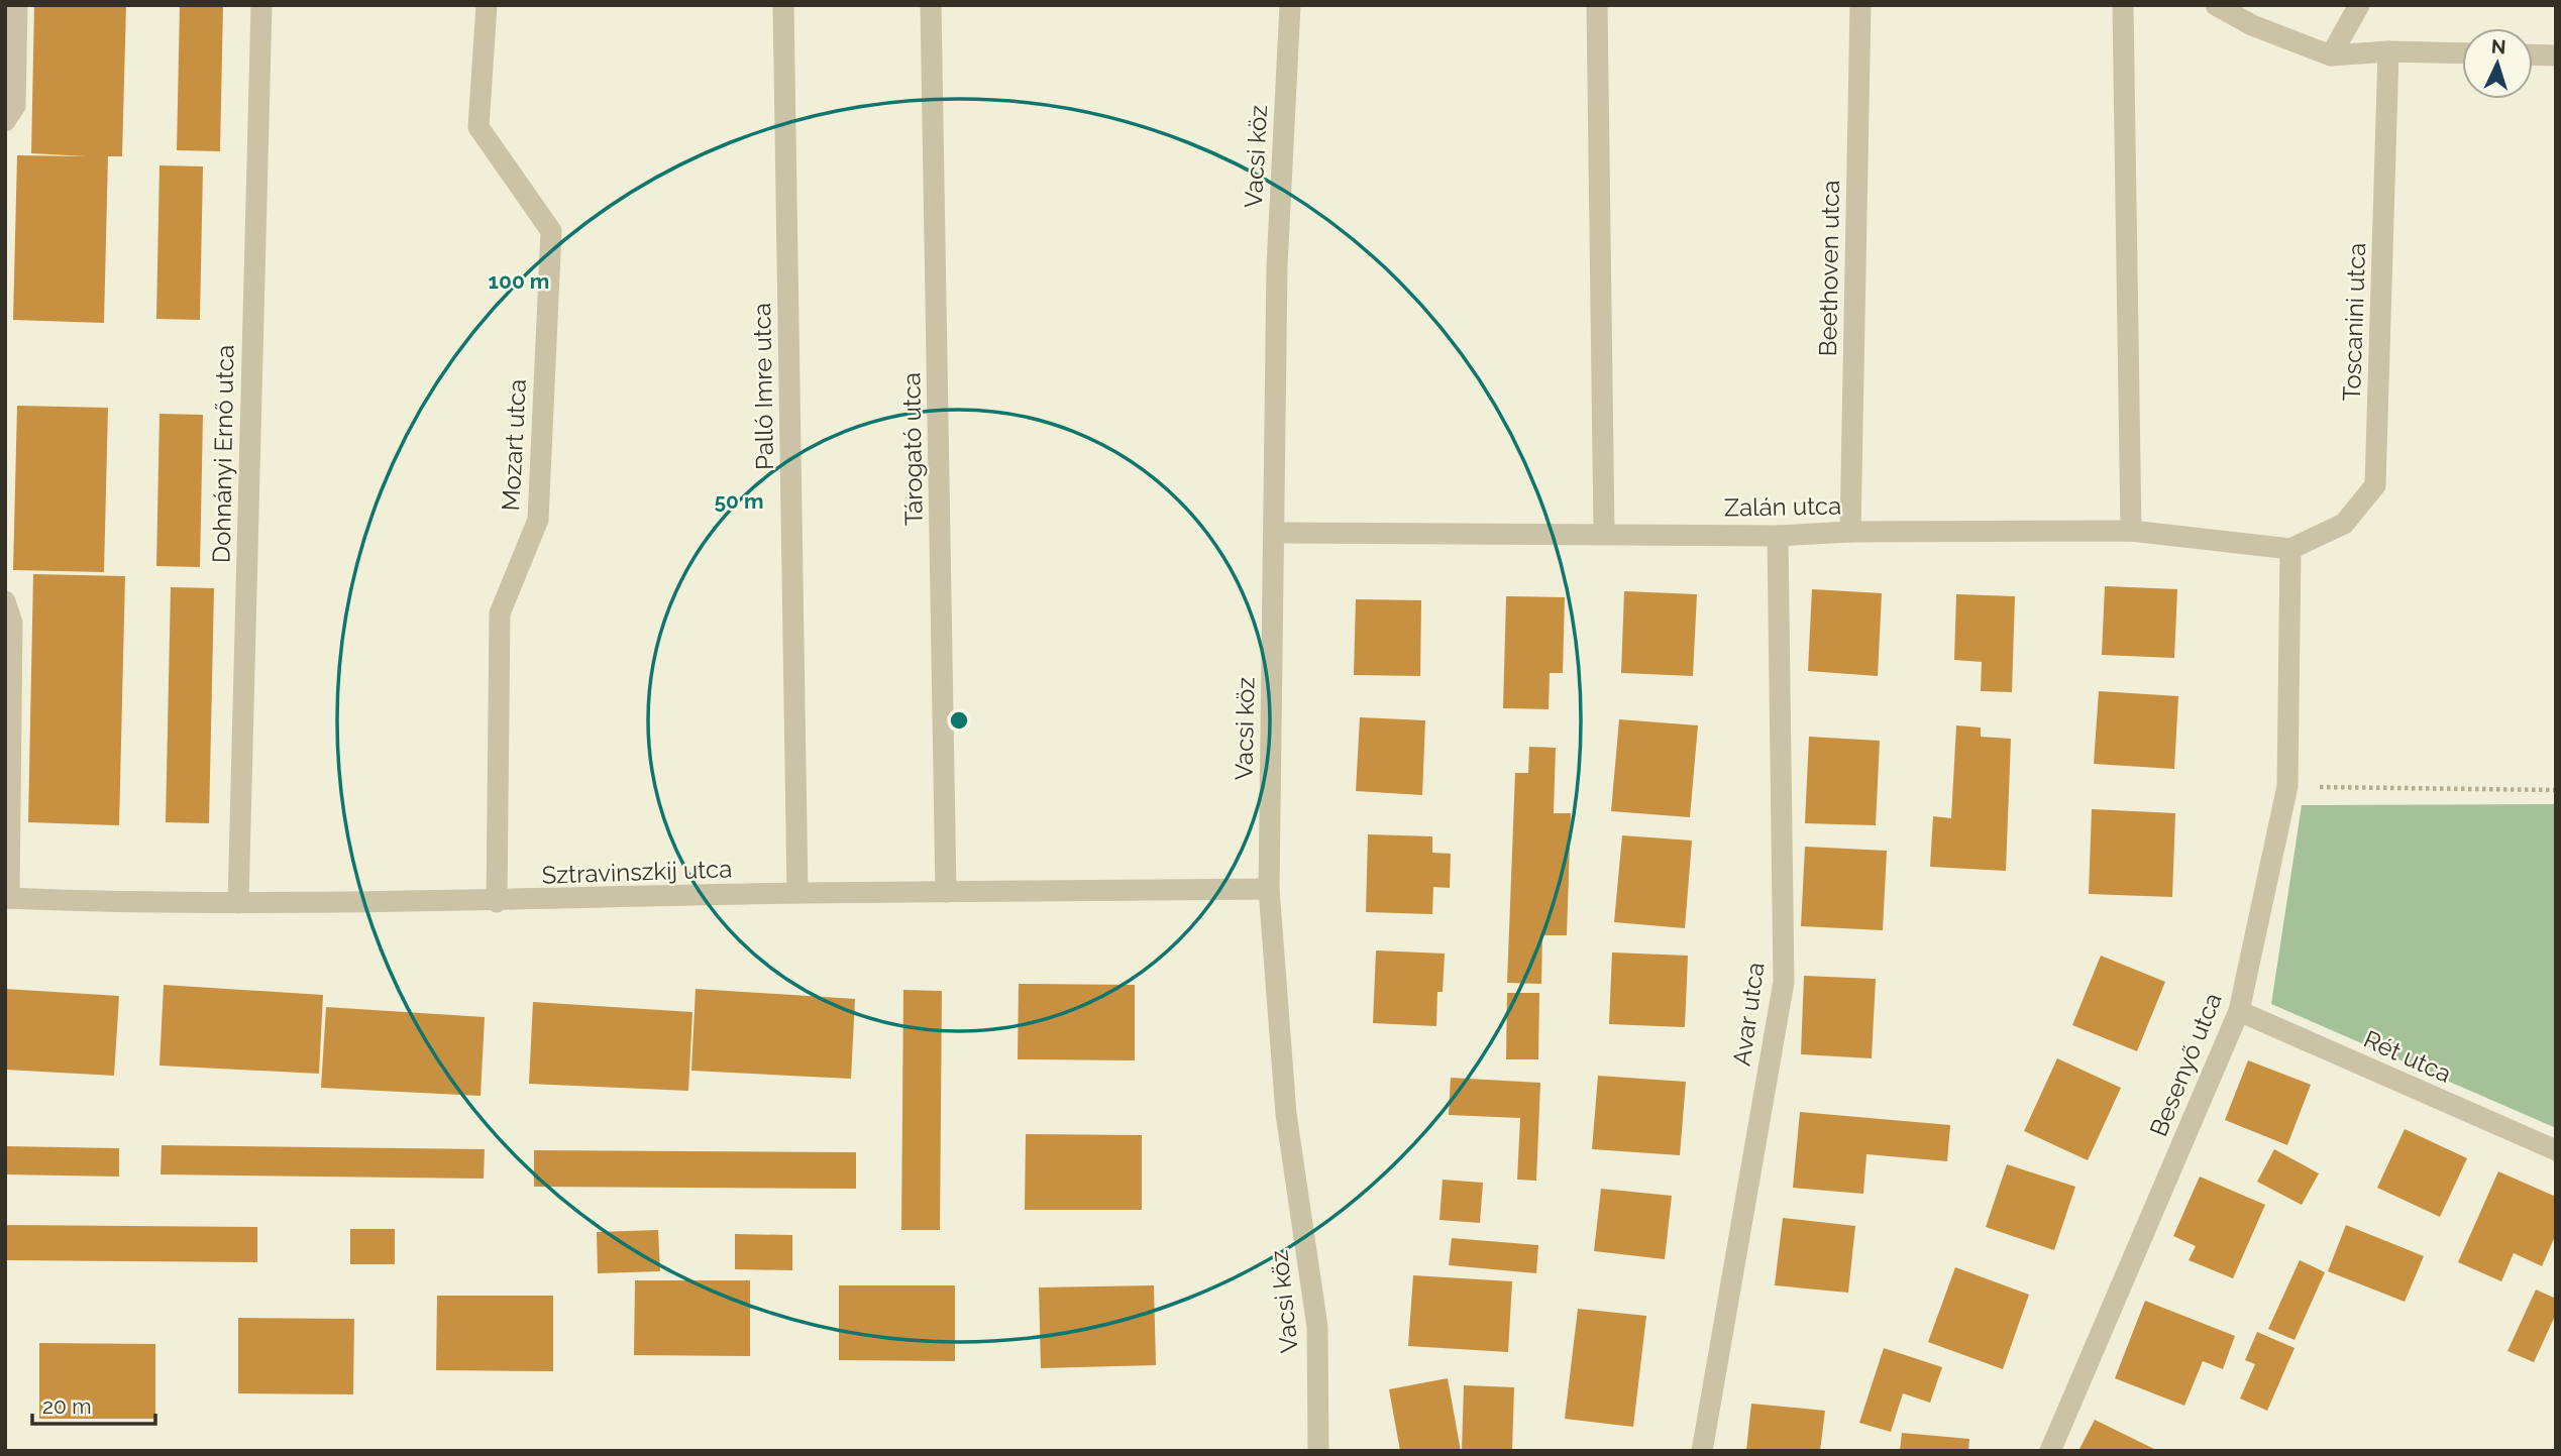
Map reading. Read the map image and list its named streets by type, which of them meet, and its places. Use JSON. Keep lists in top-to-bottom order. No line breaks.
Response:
{"streets":{"street":["Vacsi köz","Beethoven utca","Toscanini utca","Palló Imre utca","Mozart utca","Tárogató utca","Dohnányi Ernő utca","Zalán utca","Sztravinszkij utca","Avar utca","Rét utca","Besenyő utca"]},"crossings":[["Vacsi köz","Zalán utca"],["Vacsi köz","Sztravinszkij utca"],["Beethoven utca","Zalán utca"],["Toscanini utca","Zalán utca"],["Toscanini utca","Besenyő utca"],["Palló Imre utca","Sztravinszkij utca"],["Mozart utca","Sztravinszkij utca"],["Tárogató utca","Sztravinszkij utca"],["Dohnányi Ernő utca","Sztravinszkij utca"],["Zalán utca","Avar utca"],["Zalán utca","Besenyő utca"],["Rét utca","Besenyő utca"]],"scale_bar":"20 m","north":"top","rings":["100 m","50 m"]}
